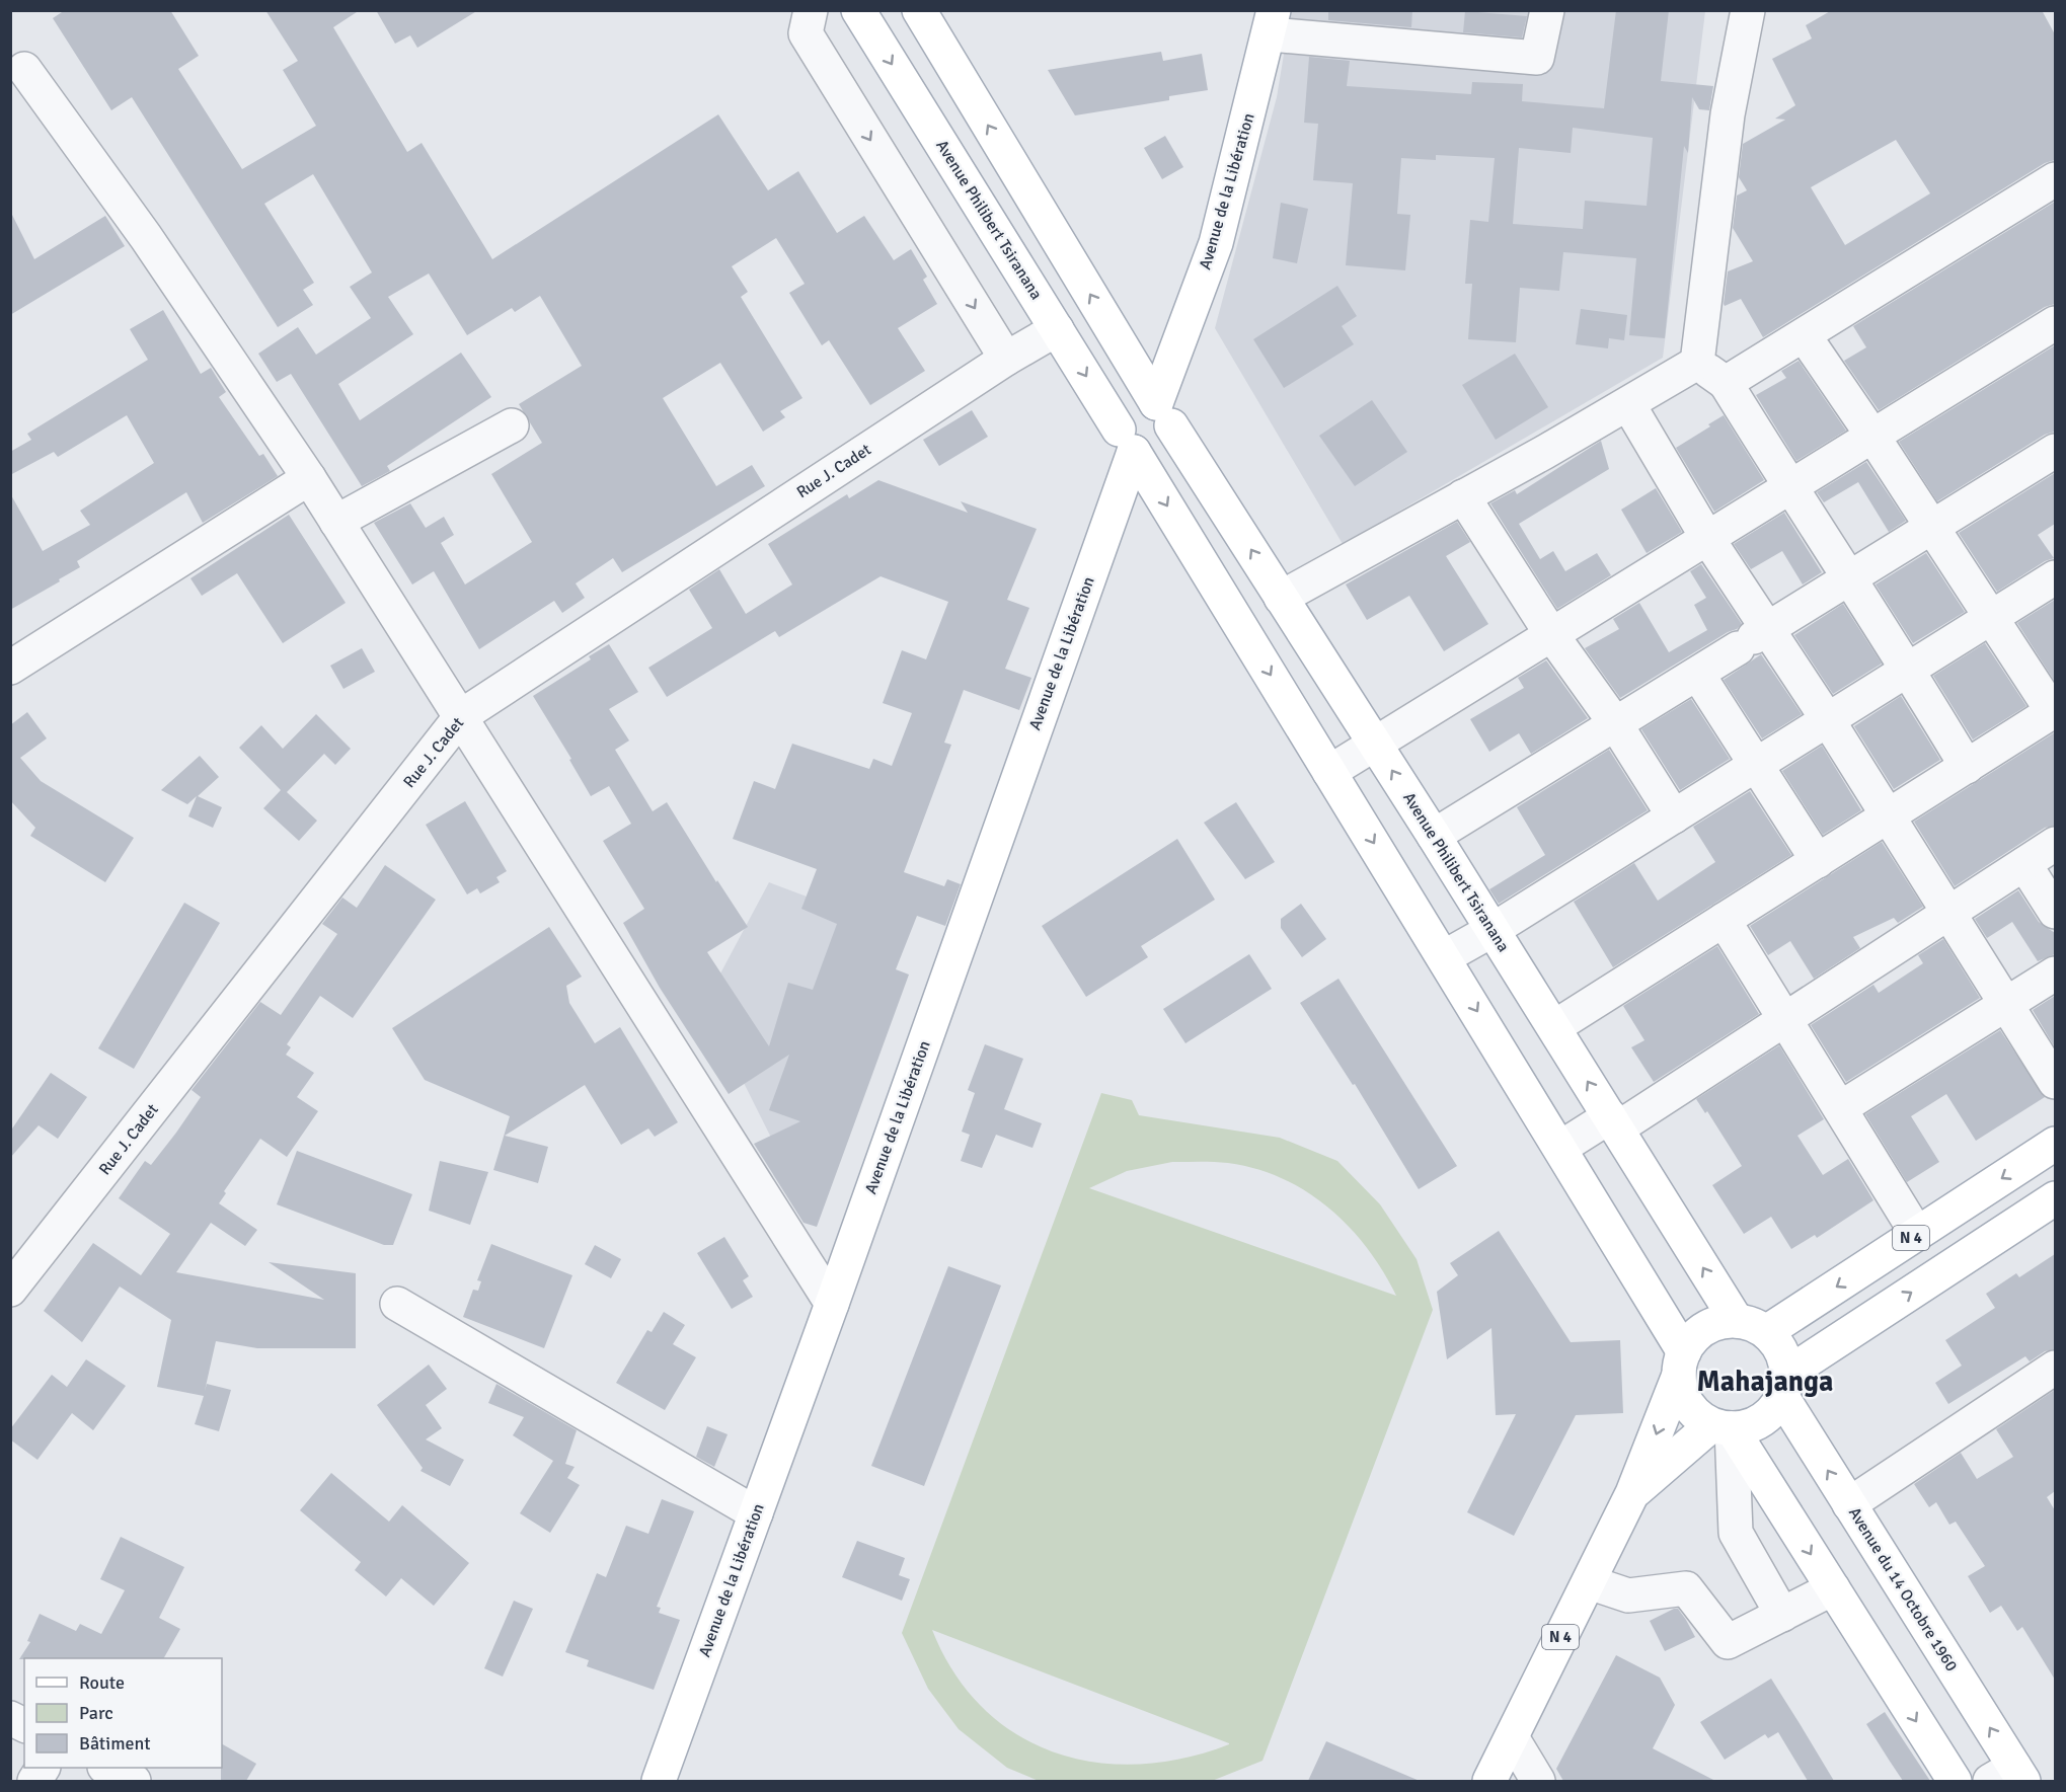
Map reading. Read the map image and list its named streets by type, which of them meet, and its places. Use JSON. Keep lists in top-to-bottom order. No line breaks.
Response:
{"streets":{"main road":["Avenue de la Libération","Avenue Philibert Tsiranana","N 4","Avenue du 14 Octobre 1960"],"street":["Rue J. Cadet"]},"crossings":[["Avenue de la Libération","Avenue Philibert Tsiranana"],["Avenue Philibert Tsiranana","Rue J. Cadet"],["Avenue Philibert Tsiranana","N 4"],["Avenue Philibert Tsiranana","Avenue du 14 Octobre 1960"],["N 4","Avenue du 14 Octobre 1960"]],"districts":["Mahajanga"],"legend":["Route","Parc","Bâtiment"]}
